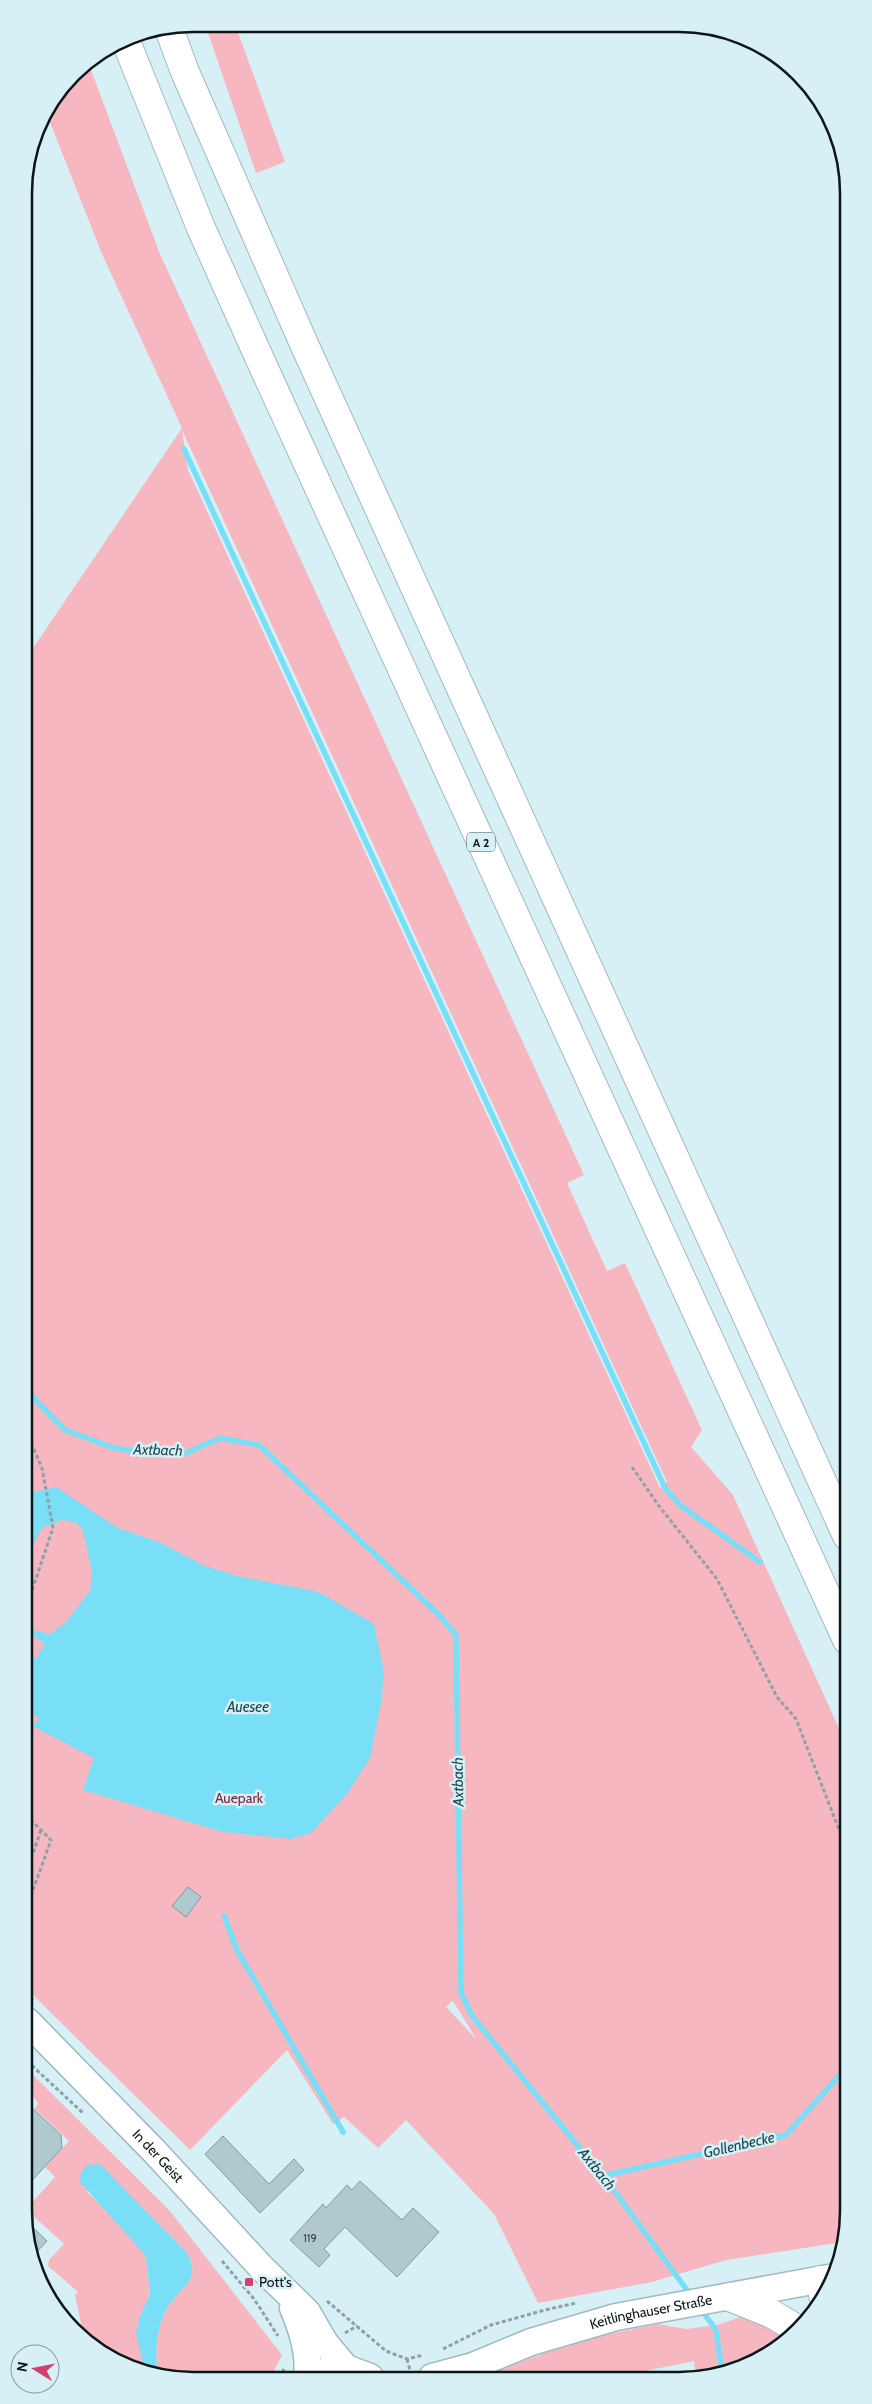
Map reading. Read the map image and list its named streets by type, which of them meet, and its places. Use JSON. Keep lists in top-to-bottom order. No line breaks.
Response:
{"streets":{"highway":["A 2"],"main road":["In der Geist","Keitlinghauser Straße"]},"water":["Axtbach","Auesee","Gollenbecke"],"parks":["Auepark"],"places":{"transit":["Pott's"]},"house_numbers":["119"],"north":"left"}
